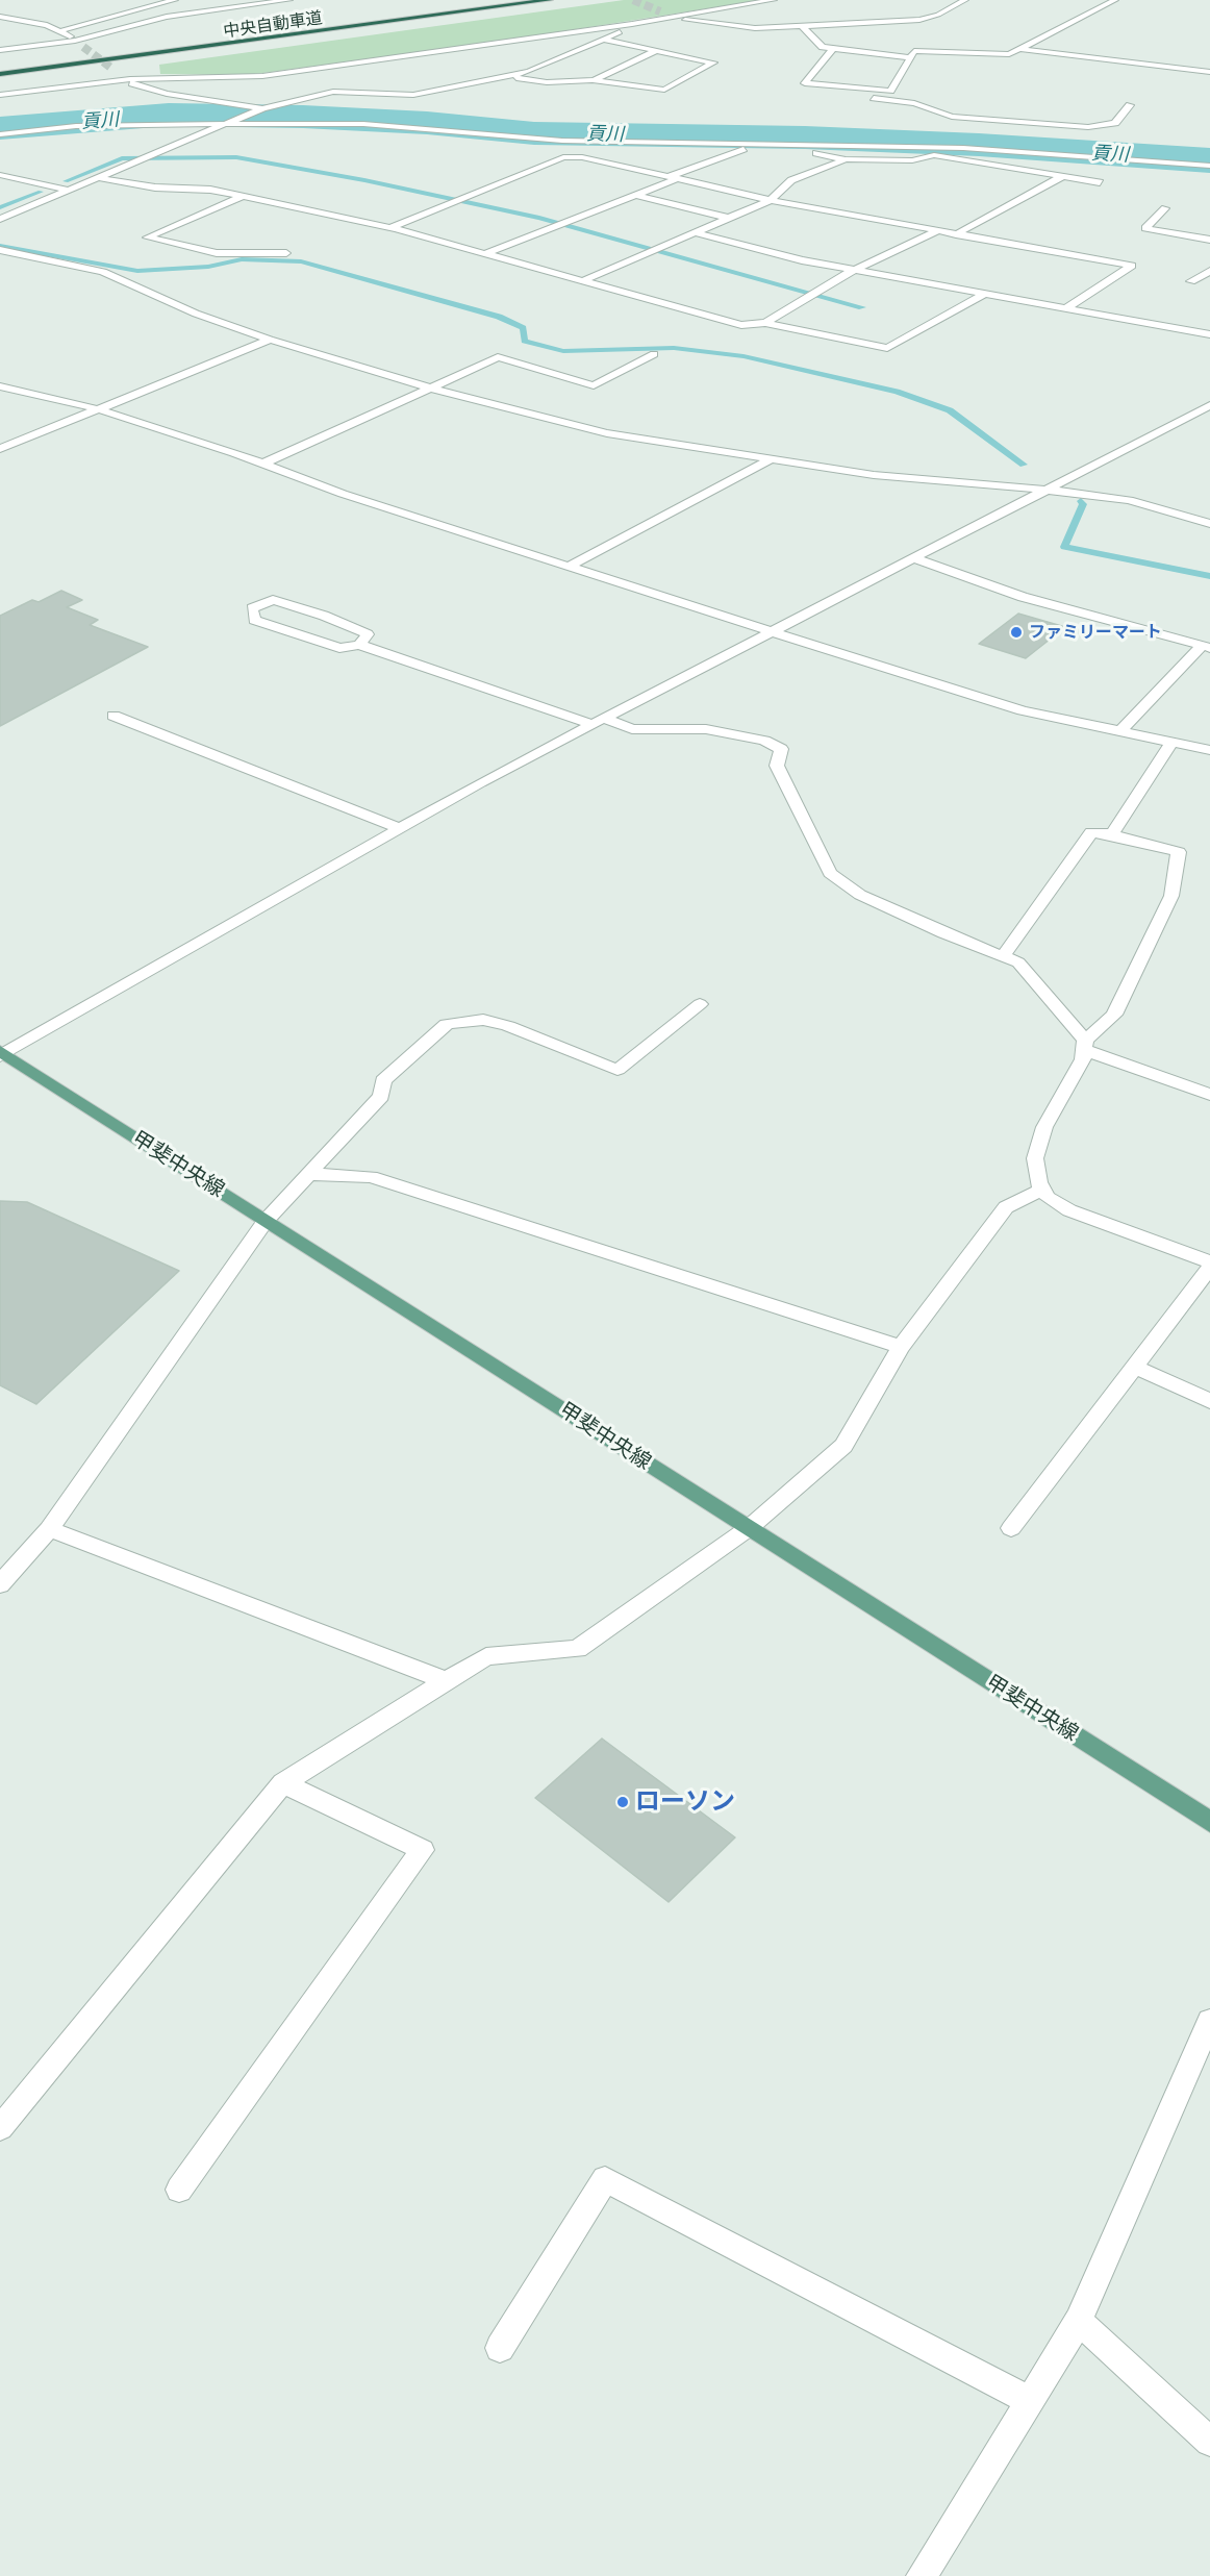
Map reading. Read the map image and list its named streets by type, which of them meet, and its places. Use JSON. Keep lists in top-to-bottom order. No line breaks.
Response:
{"streets":{"highway":["中央自動車道"],"main road":["甲斐中央線"]},"water":["貢川"],"places":["ファミリーマート","ローソン"]}
